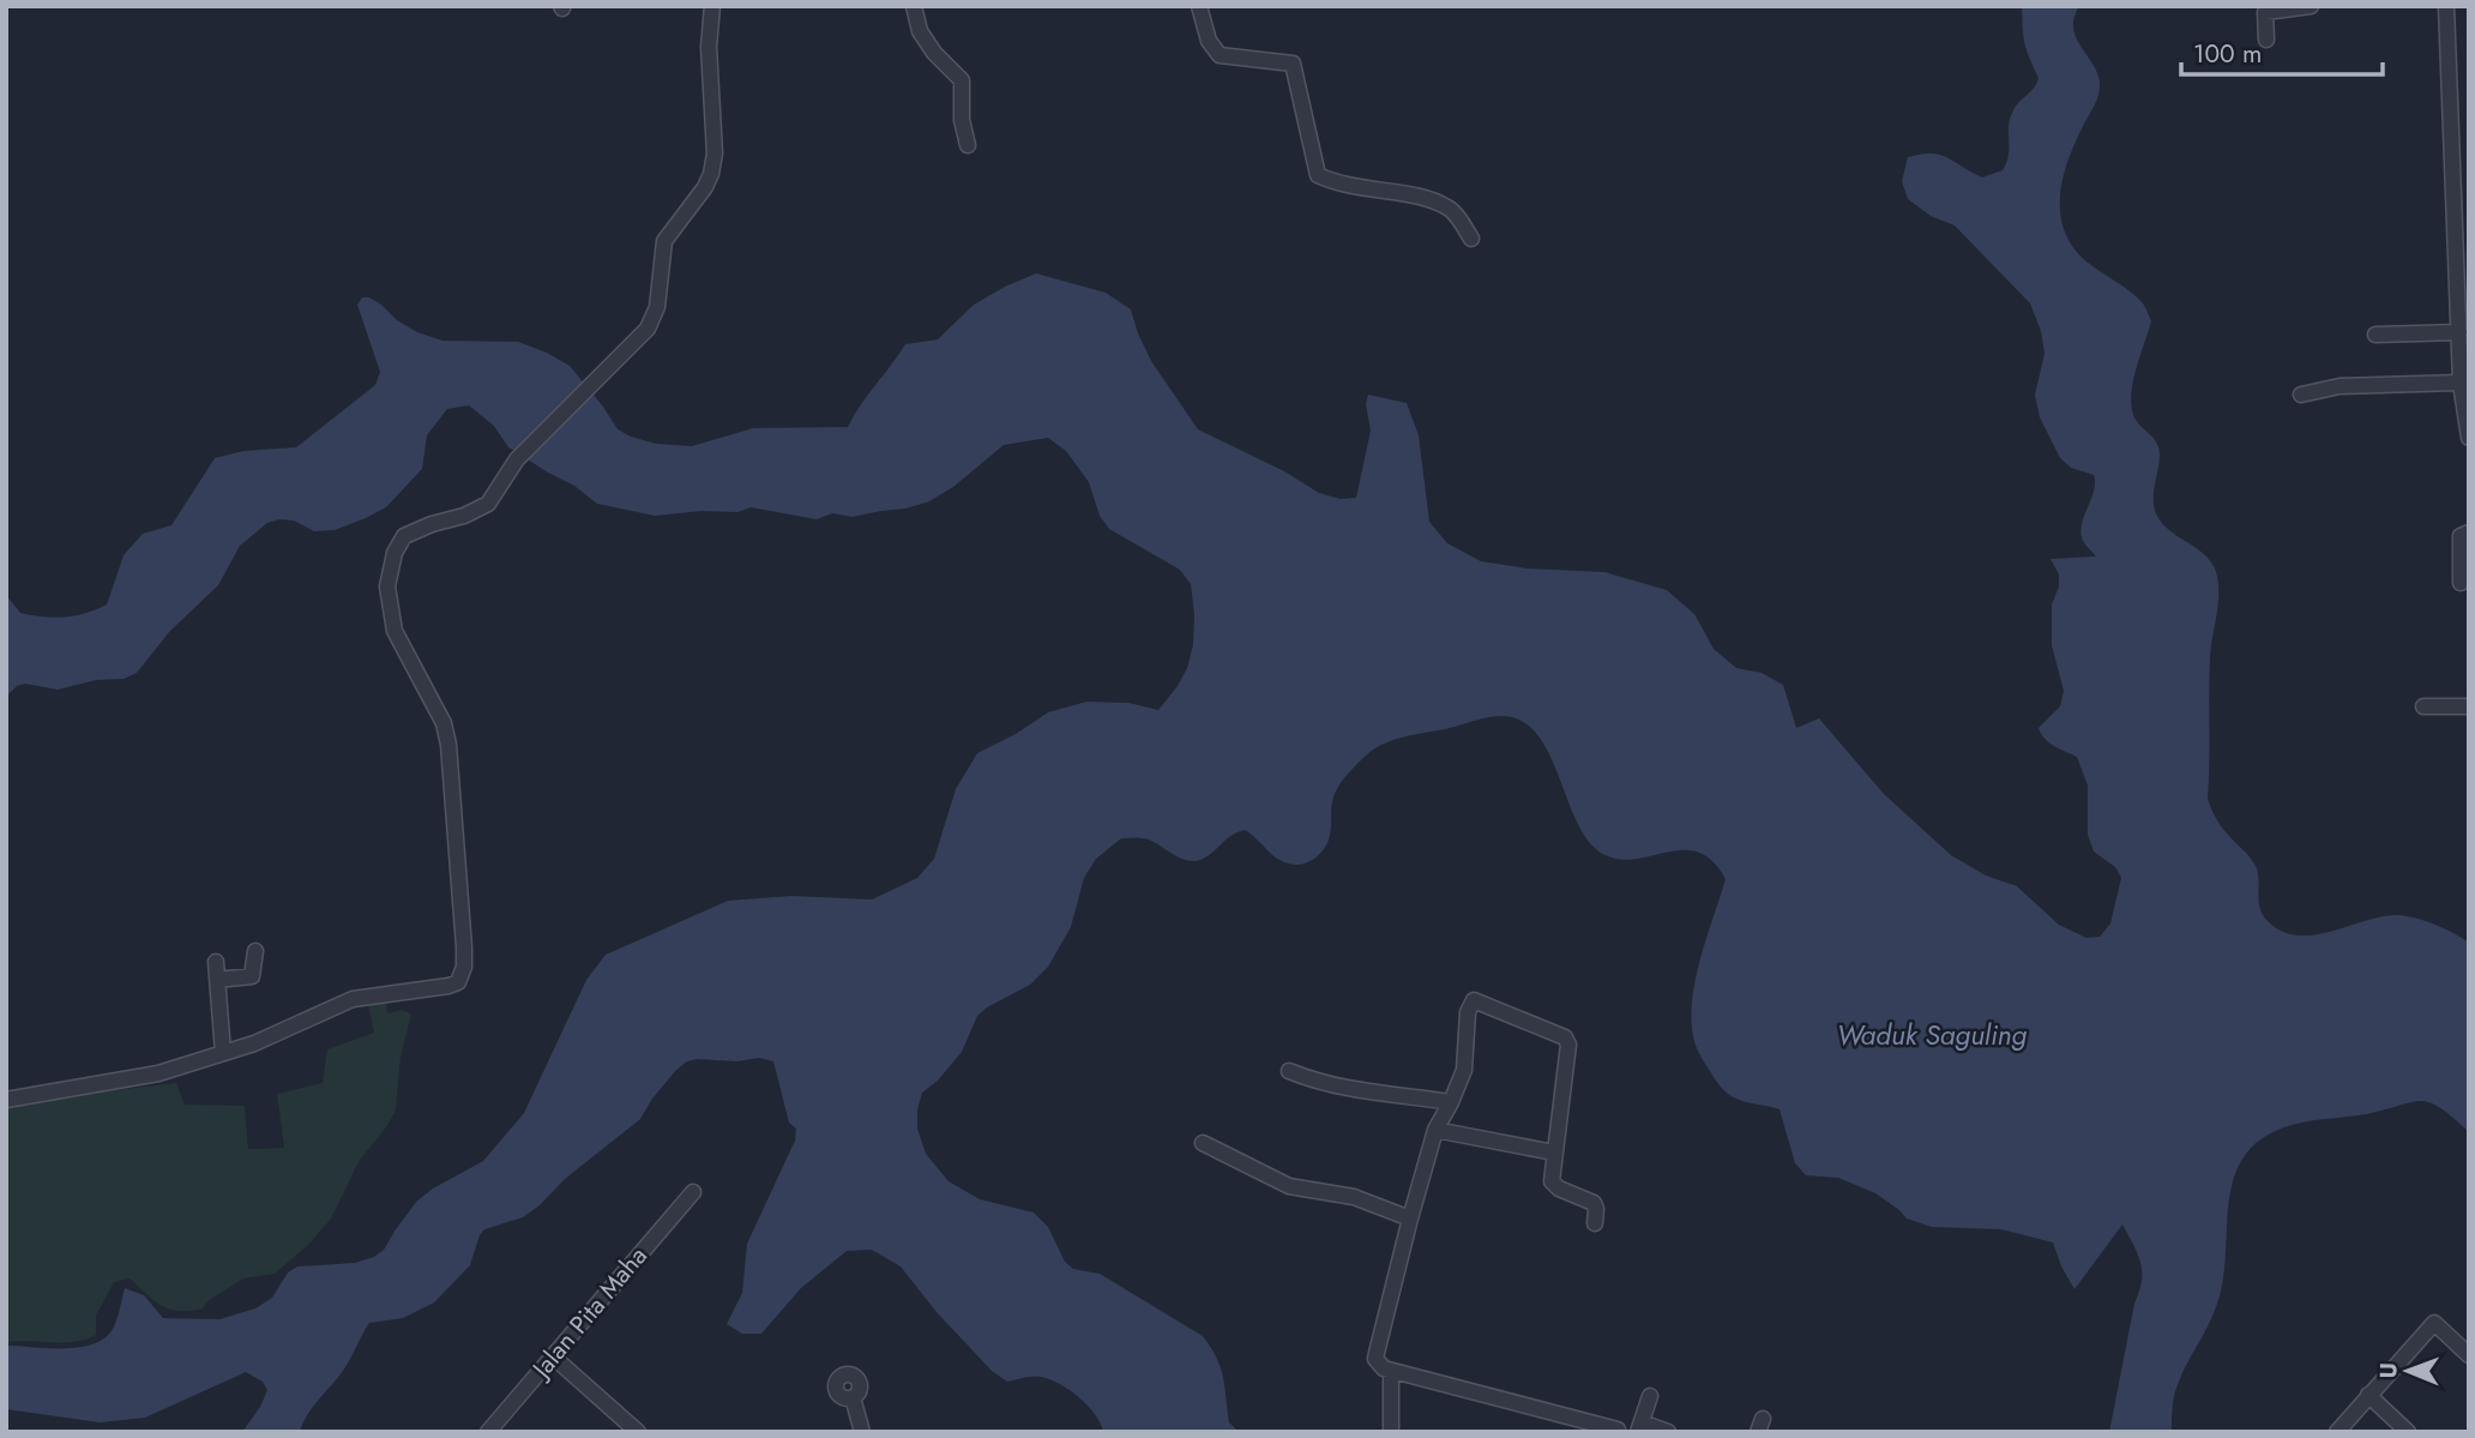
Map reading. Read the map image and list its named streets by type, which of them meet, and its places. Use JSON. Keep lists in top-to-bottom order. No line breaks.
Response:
{"streets":{"street":["Jalan Pita Maha"]},"water":["Waduk Saguling"],"scale_bar":"100 m","north":"left"}
